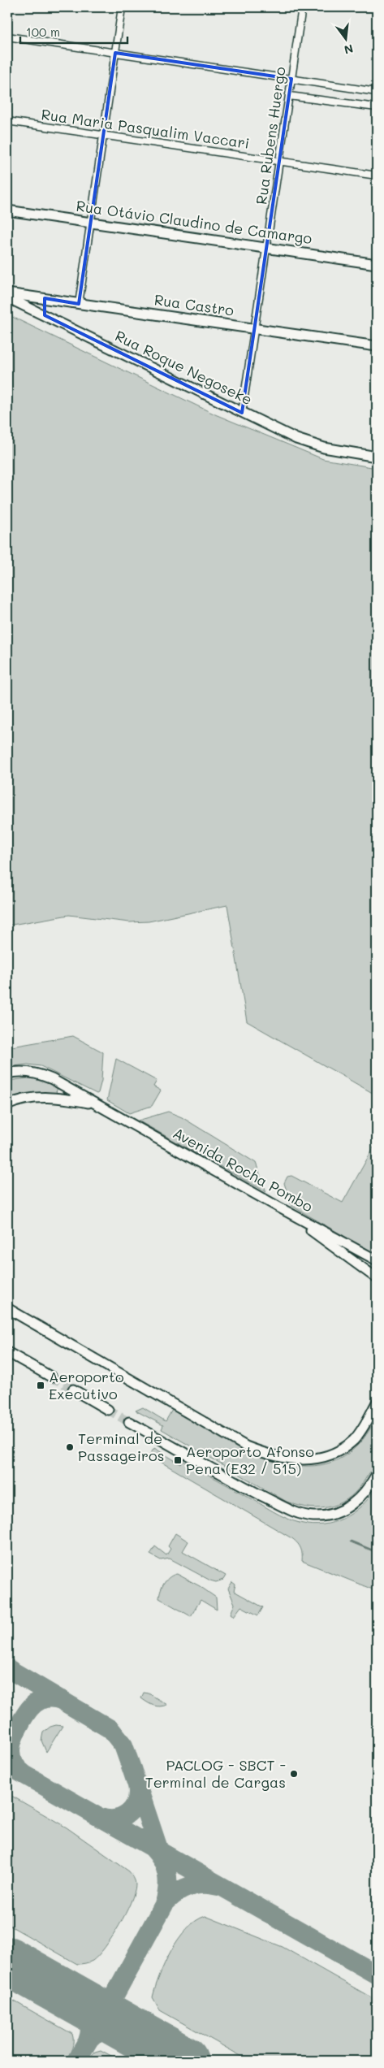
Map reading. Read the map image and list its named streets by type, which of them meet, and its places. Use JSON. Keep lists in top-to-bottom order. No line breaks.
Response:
{"streets":{"main road":["Rua Otávio Claudino de Camargo","Rua Castro","Rua Roque Negoseke","Avenida Rocha Pombo"],"street":["Rua Maria Pasqualim Vaccari","Rua Rubens Huergo"]},"crossings":[["Rua Maria Pasqualim Vaccari","Rua Rubens Huergo"],["Rua Rubens Huergo","Rua Otávio Claudino de Camargo"],["Rua Rubens Huergo","Rua Castro"],["Rua Rubens Huergo","Rua Roque Negoseke"]],"places":{"transit":["Aeroporto Executivo","Aeroporto Afonso Pena (E32 / 515)"],"other":["Terminal de Passageiros","PACLOG - SBCT - Terminal de Cargas"]},"scale_bar":"100 m","north":"bottom"}
